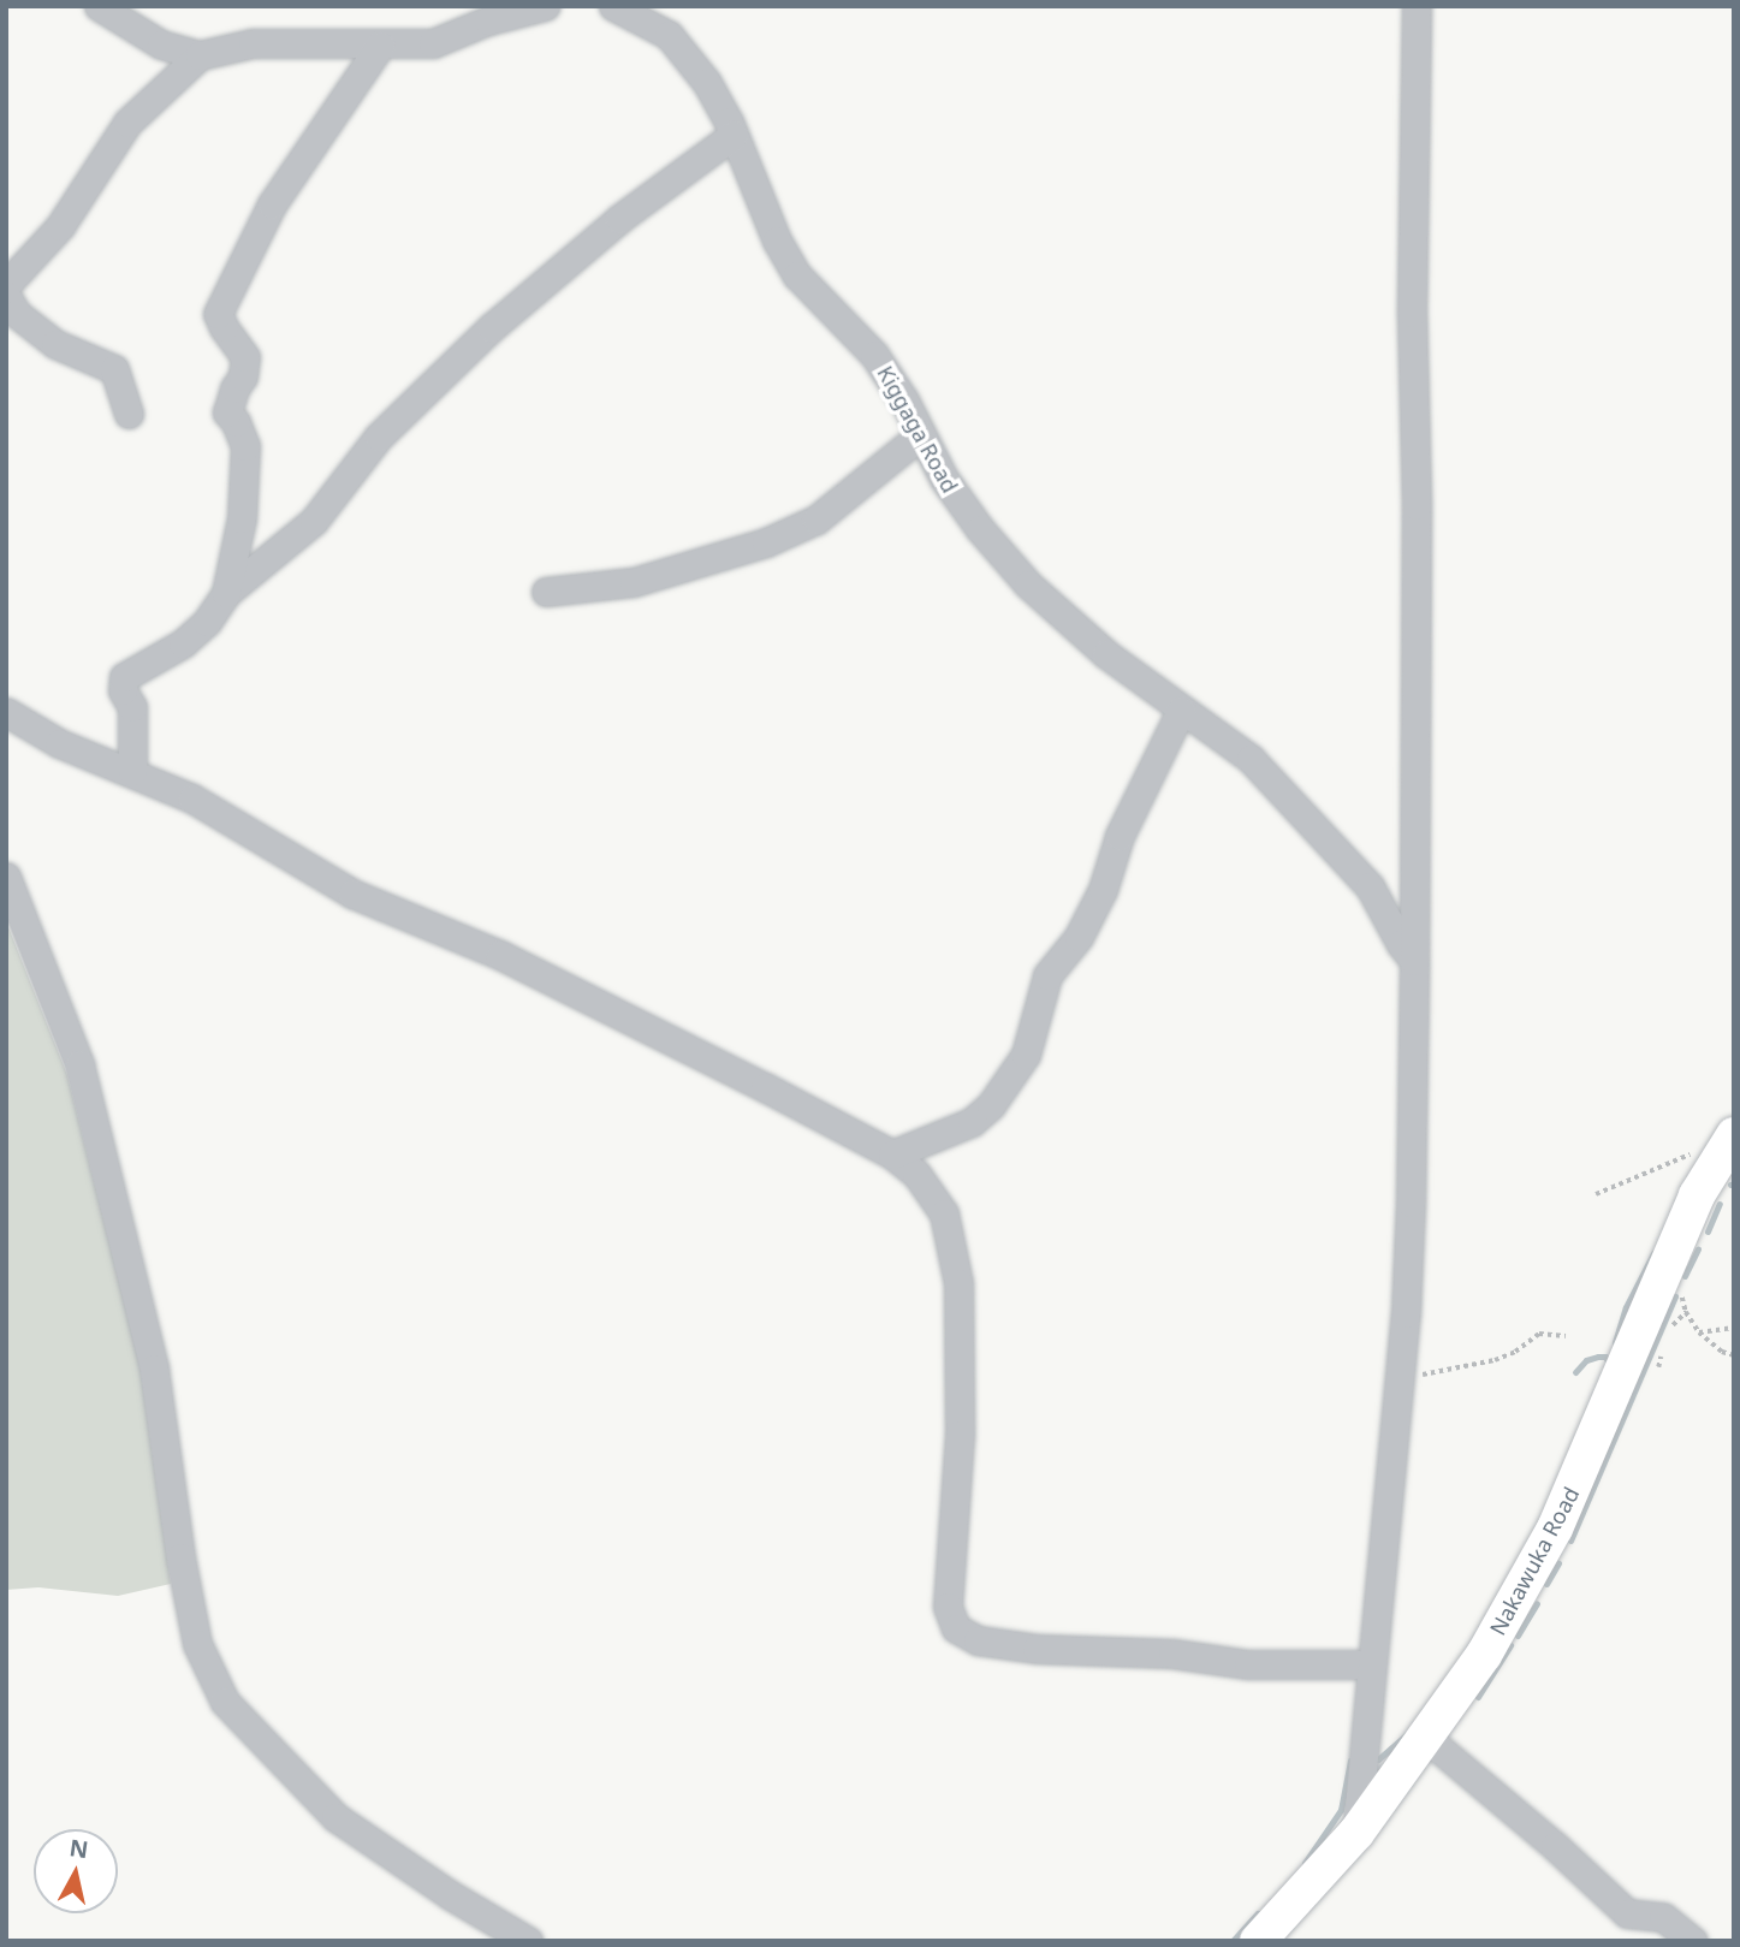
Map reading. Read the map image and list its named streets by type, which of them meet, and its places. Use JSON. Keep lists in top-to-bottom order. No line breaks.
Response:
{"streets":{"main road":["Nakawuka Road"],"street":["Kiggaga Road"]},"north":"top"}
